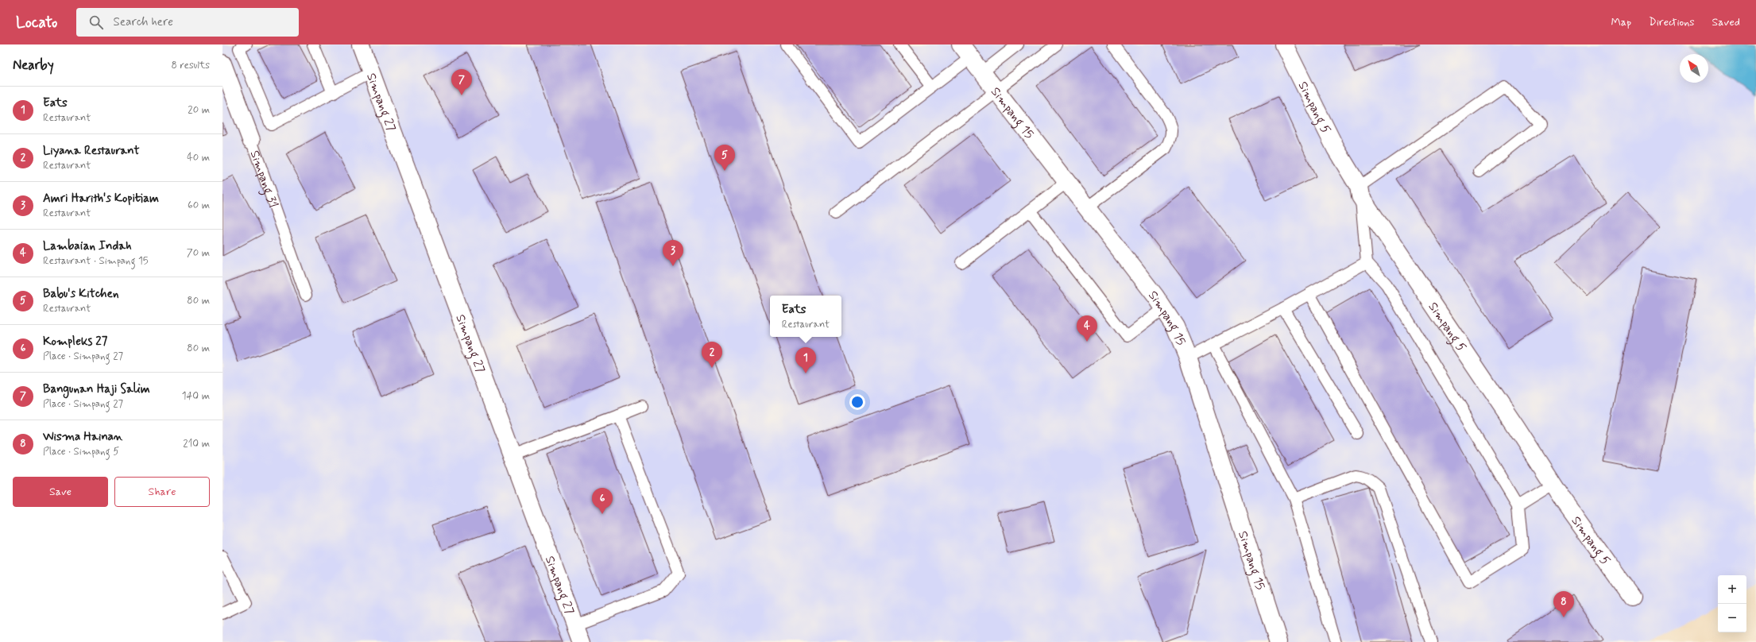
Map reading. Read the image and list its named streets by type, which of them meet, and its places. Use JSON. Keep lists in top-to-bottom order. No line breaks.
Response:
{"streets":{"street":["Simpang 27","Simpang 5","Simpang 15","Simpang 31"]},"north":"top left","page":{"header":"Locato","search":"Search here","nav":["Map","Directions","Saved"],"heading":["Nearby","8 results"],"pins":["7","5","3","4","2","1","6","8"],"list":[{"mark":"1","name":"Eats","note":"Restaurant","value":"20 m"},{"mark":"2","name":"Liyana Restaurant","note":"Restaurant","value":"40 m"},{"mark":"3","name":"Amri Harith's Kopitiam","note":"Restaurant","value":"60 m"},{"mark":"4","name":"Lambaian Indah","note":"Restaurant · Simpang 15","value":"70 m"},{"mark":"5","name":"Babu's Kitchen","note":"Restaurant","value":"80 m"},{"mark":"6","name":"Kompleks 27","note":"Place · Simpang 27","value":"80 m"},{"mark":"7","name":"Bangunan Haji Salim","note":"Place · Simpang 27","value":"140 m"},{"mark":"8","name":"Wisma Hainan","note":"Place · Simpang 5","value":"210 m"}],"popup":["Eats","Restaurant"],"buttons":["Save","Share"],"map_buttons":["+","−"]}}
